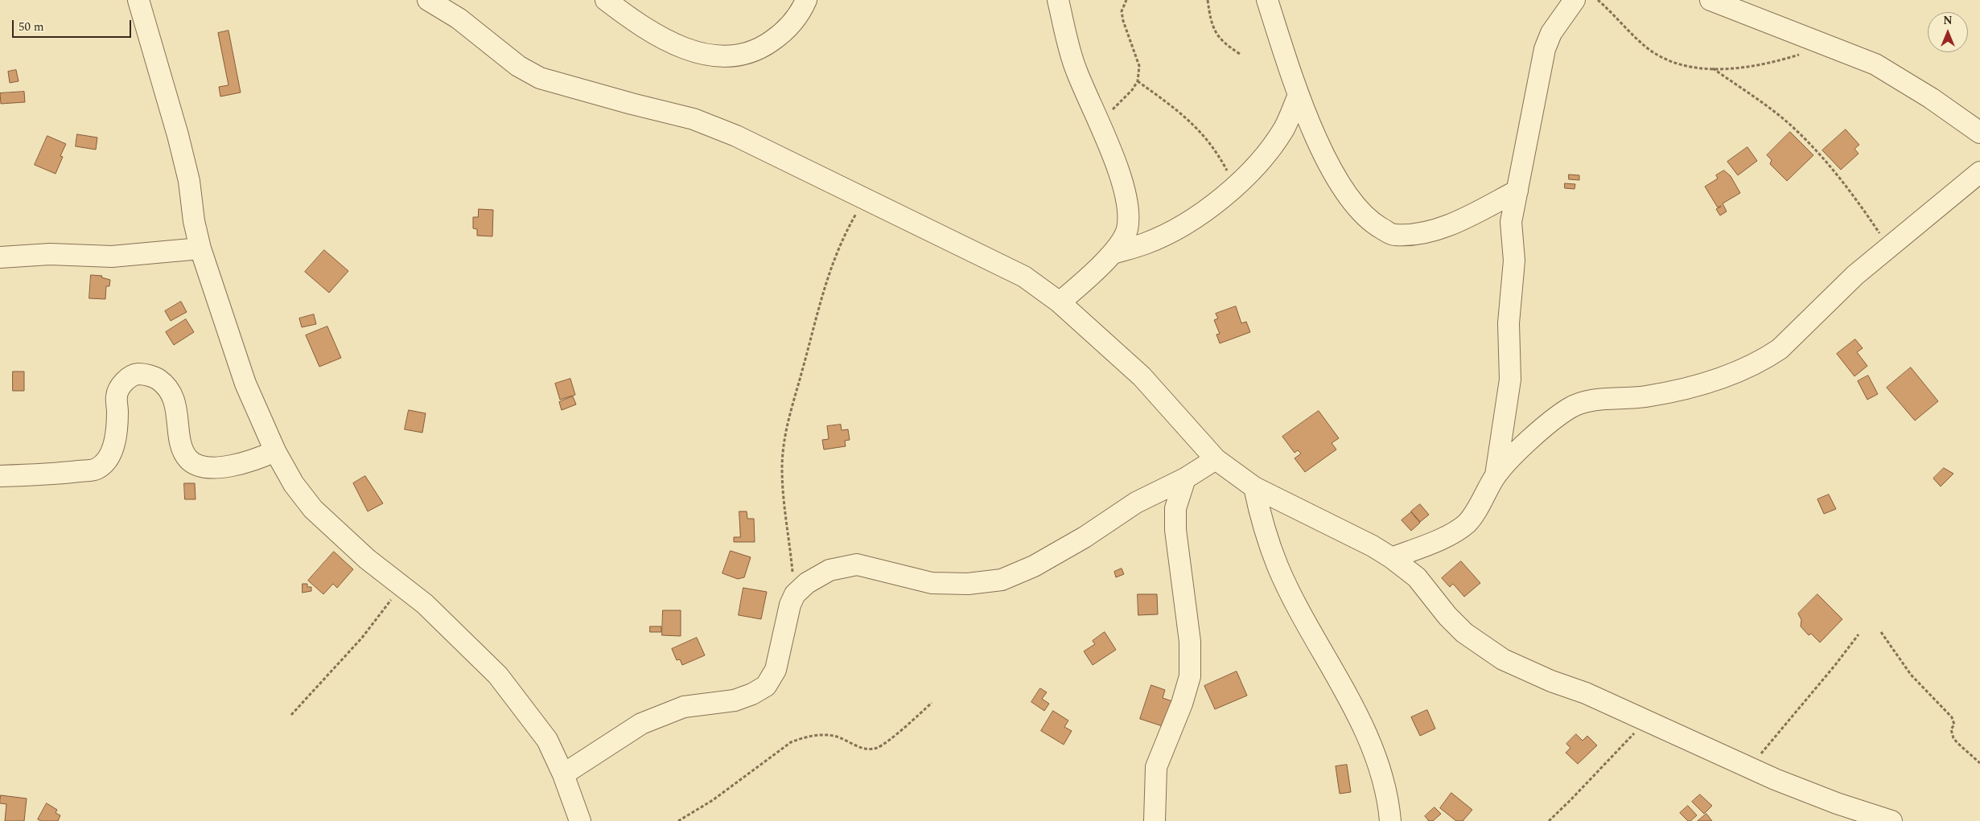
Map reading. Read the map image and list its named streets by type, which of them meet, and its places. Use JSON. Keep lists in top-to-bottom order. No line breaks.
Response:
{"scale_bar":"50 m","north":"top"}
